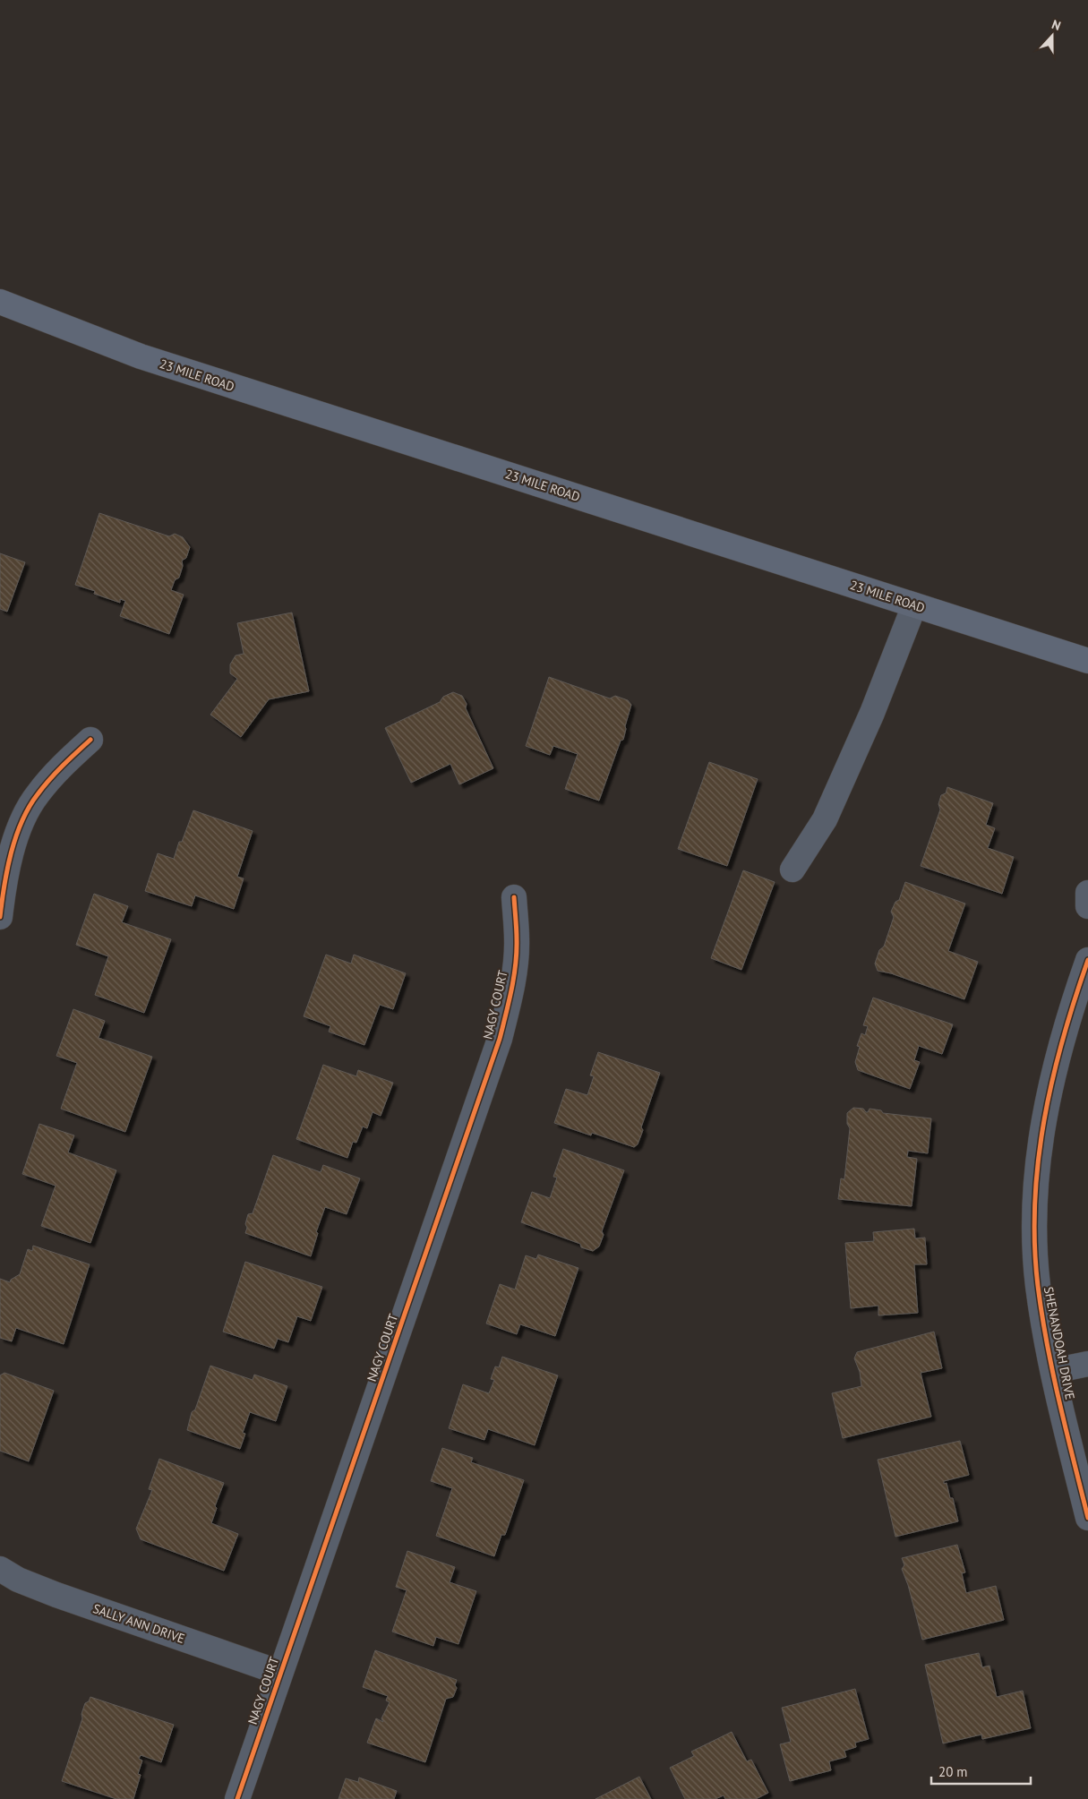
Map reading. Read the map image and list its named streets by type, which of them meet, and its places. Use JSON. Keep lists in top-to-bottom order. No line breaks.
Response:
{"streets":{"main road":["23 MILE ROAD"],"street":["NAGY COURT","SHENANDOAH DRIVE","SALLY ANN DRIVE"]},"crossings":[["NAGY COURT","SALLY ANN DRIVE"]],"scale_bar":"20 m","north":"top"}
